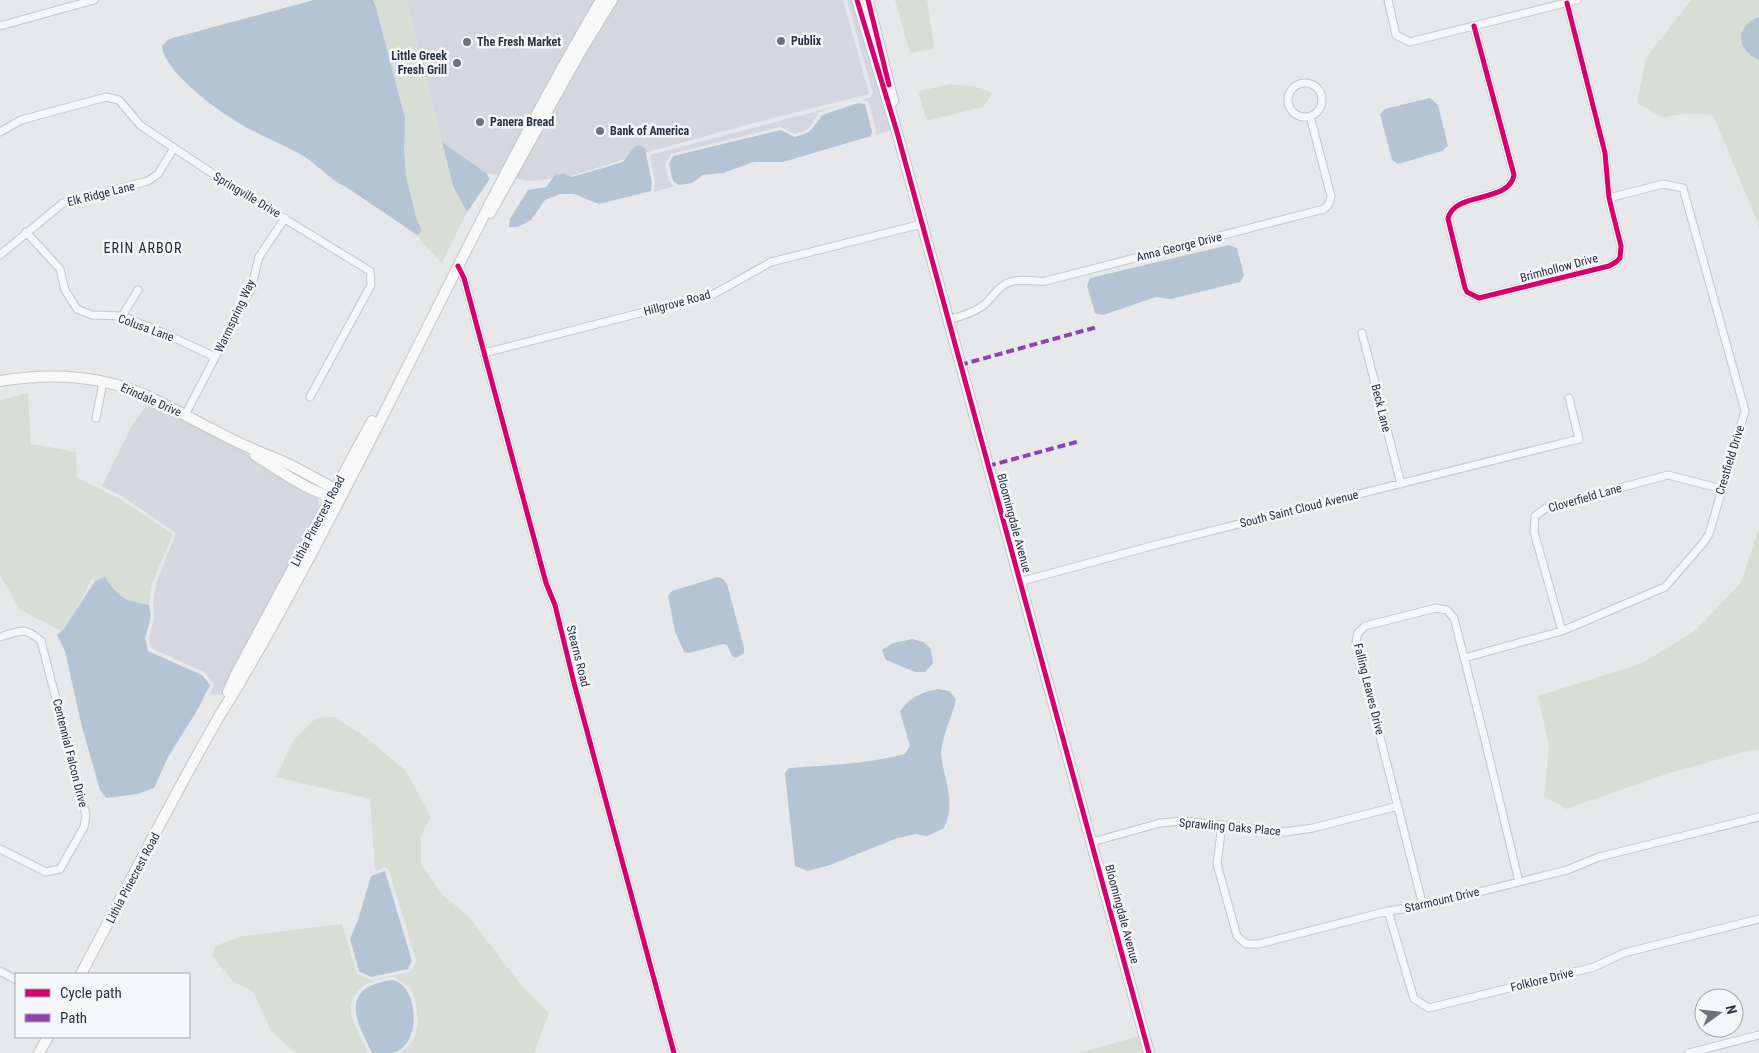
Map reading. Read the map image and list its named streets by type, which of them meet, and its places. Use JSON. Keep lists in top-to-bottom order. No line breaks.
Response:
{"streets":{"main road":["Erindale Drive","Lithia Pinecrest Road","Bloomingdale Avenue"],"street":["Elk Ridge Lane","Springville Drive","Anna George Drive","Brimhollow Drive","Hillgrove Road","Warmspring Way","Colusa Lane","Beck Lane","Crestfield Drive","Cloverfield Lane","South Saint Cloud Avenue","Stearns Road","Falling Leaves Drive","Centennial Falcon Drive","Sprawling Oaks Place","Starmount Drive","Folklore Drive"]},"crossings":[["Elk Ridge Lane","Springville Drive"],["Elk Ridge Lane","Colusa Lane"],["Springville Drive","Warmspring Way"],["Anna George Drive","Bloomingdale Avenue"],["Brimhollow Drive","Crestfield Drive"],["Hillgrove Road","Bloomingdale Avenue"],["Hillgrove Road","Stearns Road"],["Warmspring Way","Colusa Lane"],["Warmspring Way","Erindale Drive"],["Erindale Drive","Lithia Pinecrest Road"],["Beck Lane","South Saint Cloud Avenue"],["Crestfield Drive","Cloverfield Lane"],["Crestfield Drive","Falling Leaves Drive"],["South Saint Cloud Avenue","Bloomingdale Avenue"],["Lithia Pinecrest Road","Stearns Road"],["Bloomingdale Avenue","Sprawling Oaks Place"],["Falling Leaves Drive","Sprawling Oaks Place"],["Falling Leaves Drive","Starmount Drive"],["Sprawling Oaks Place","Starmount Drive"],["Starmount Drive","Folklore Drive"]],"districts":["ERIN ARBOR"],"places":["Publix","The Fresh Market","Little Greek Fresh Grill","Panera Bread","Bank of America"],"legend":["Cycle path","Path"],"north":"right"}
